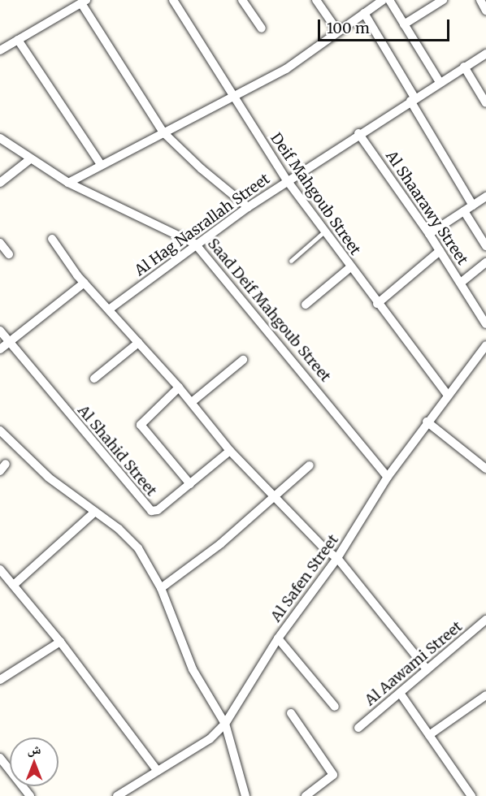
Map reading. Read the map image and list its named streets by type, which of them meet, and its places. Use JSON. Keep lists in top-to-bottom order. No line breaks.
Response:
{"streets":{"street":["Deif Mahgoub Street","Al Shaarawy Street","Al Hag Nasrallah Street","Saad Deif Mahgoub Street","Al Shahid Street","Al Safen Street","Al Aawami Street"]},"crossings":[["Deif Mahgoub Street","Al Hag Nasrallah Street"],["Deif Mahgoub Street","Al Safen Street"],["Al Shaarawy Street","Al Hag Nasrallah Street"],["Al Hag Nasrallah Street","Saad Deif Mahgoub Street"],["Saad Deif Mahgoub Street","Al Safen Street"]],"scale_bar":"100 m","north":"top"}
